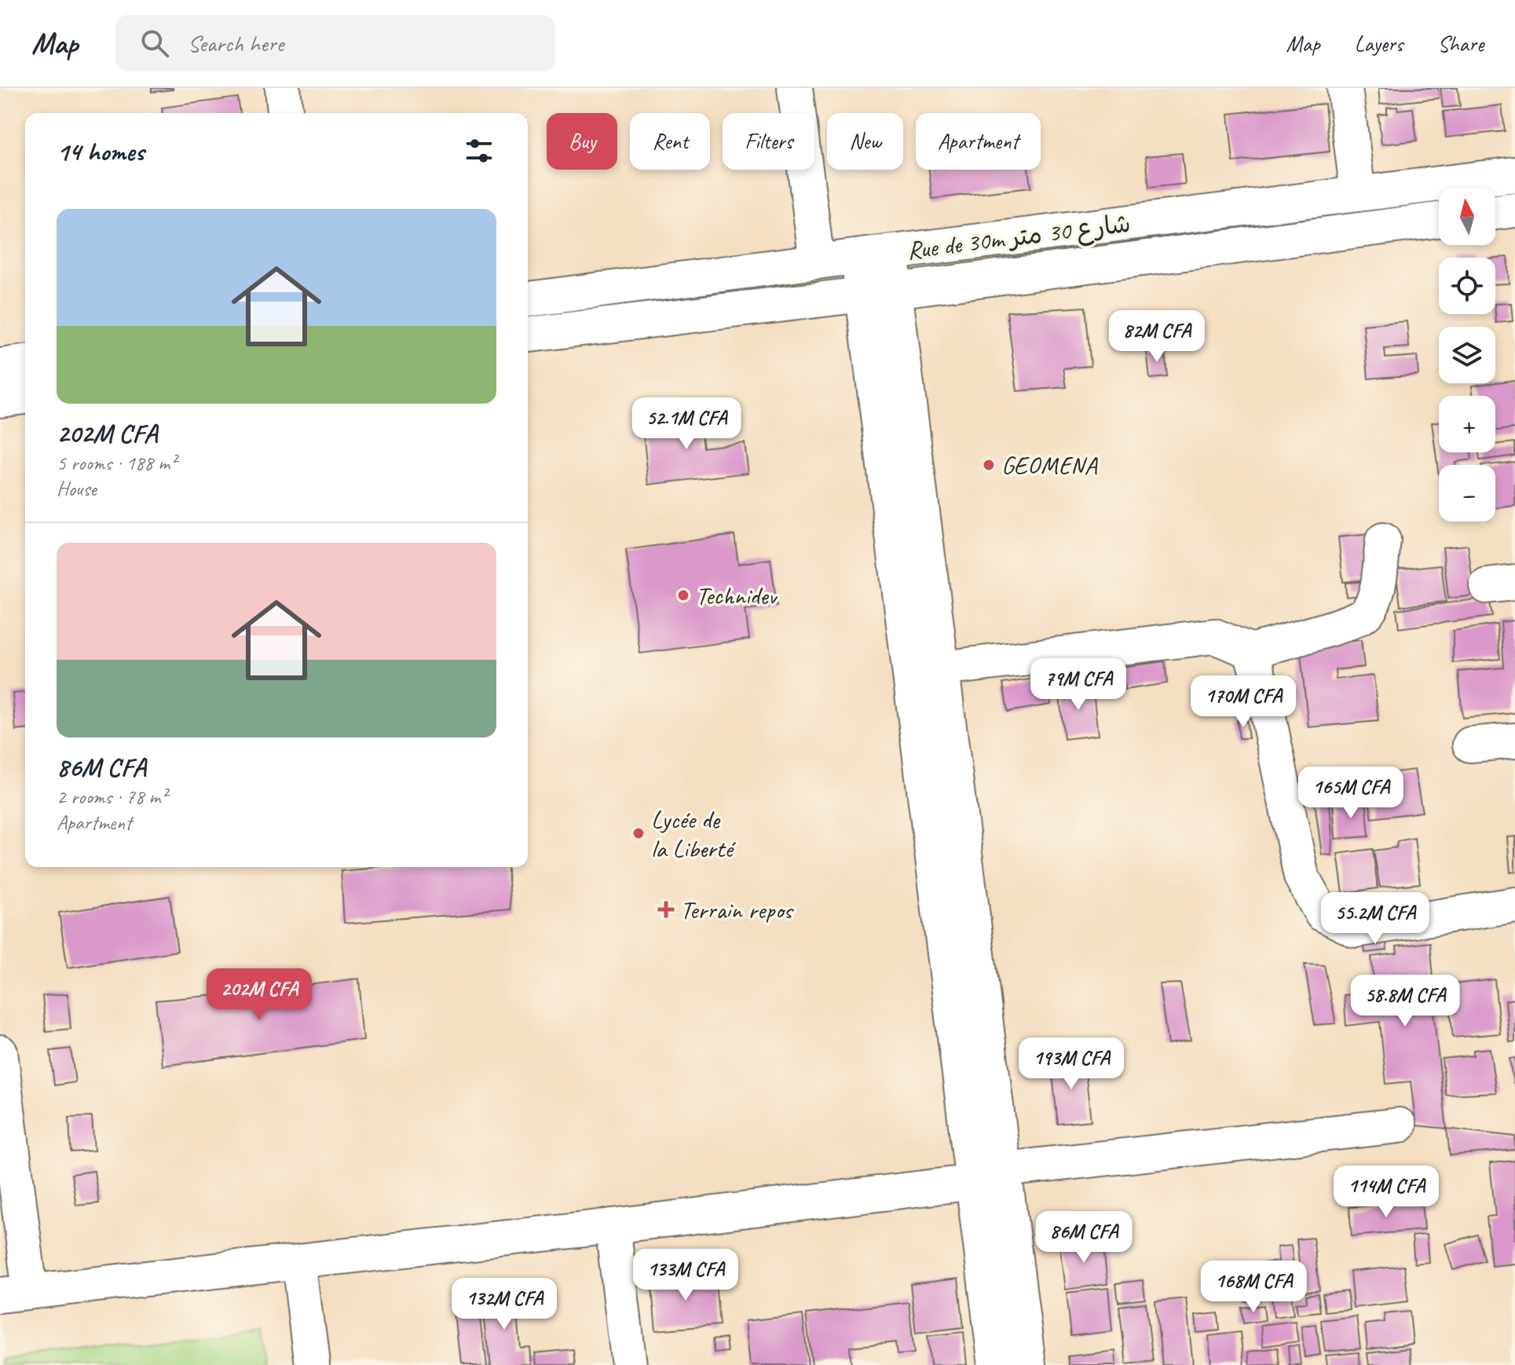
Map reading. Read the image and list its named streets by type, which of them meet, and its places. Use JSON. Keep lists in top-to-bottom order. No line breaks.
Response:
{"streets":{"street":["Rue de 30m شارع 30 متر"]},"places":{"other":["GEOMENA","Technidev","Lycée de la Liberté"],"health":["Terrain repos"]},"north":"top","page":{"header":"Map","search":"Search here","nav":["Map","Layers","Share"],"chip":["Buy","Rent","Filters","New","Apartment"],"heading":"14 homes","map_buttons":["+","−"],"list":[{"name":"202M CFA","note":"5 rooms · 188 m² · House"},{"name":"86M CFA","note":"2 rooms · 78 m² · Apartment"}],"price":["82M CFA","52.1M CFA","79M CFA","170M CFA","165M CFA","55.2M CFA","202M CFA","58.8M CFA","193M CFA","114M CFA","86M CFA","133M CFA","168M CFA","132M CFA"]}}
